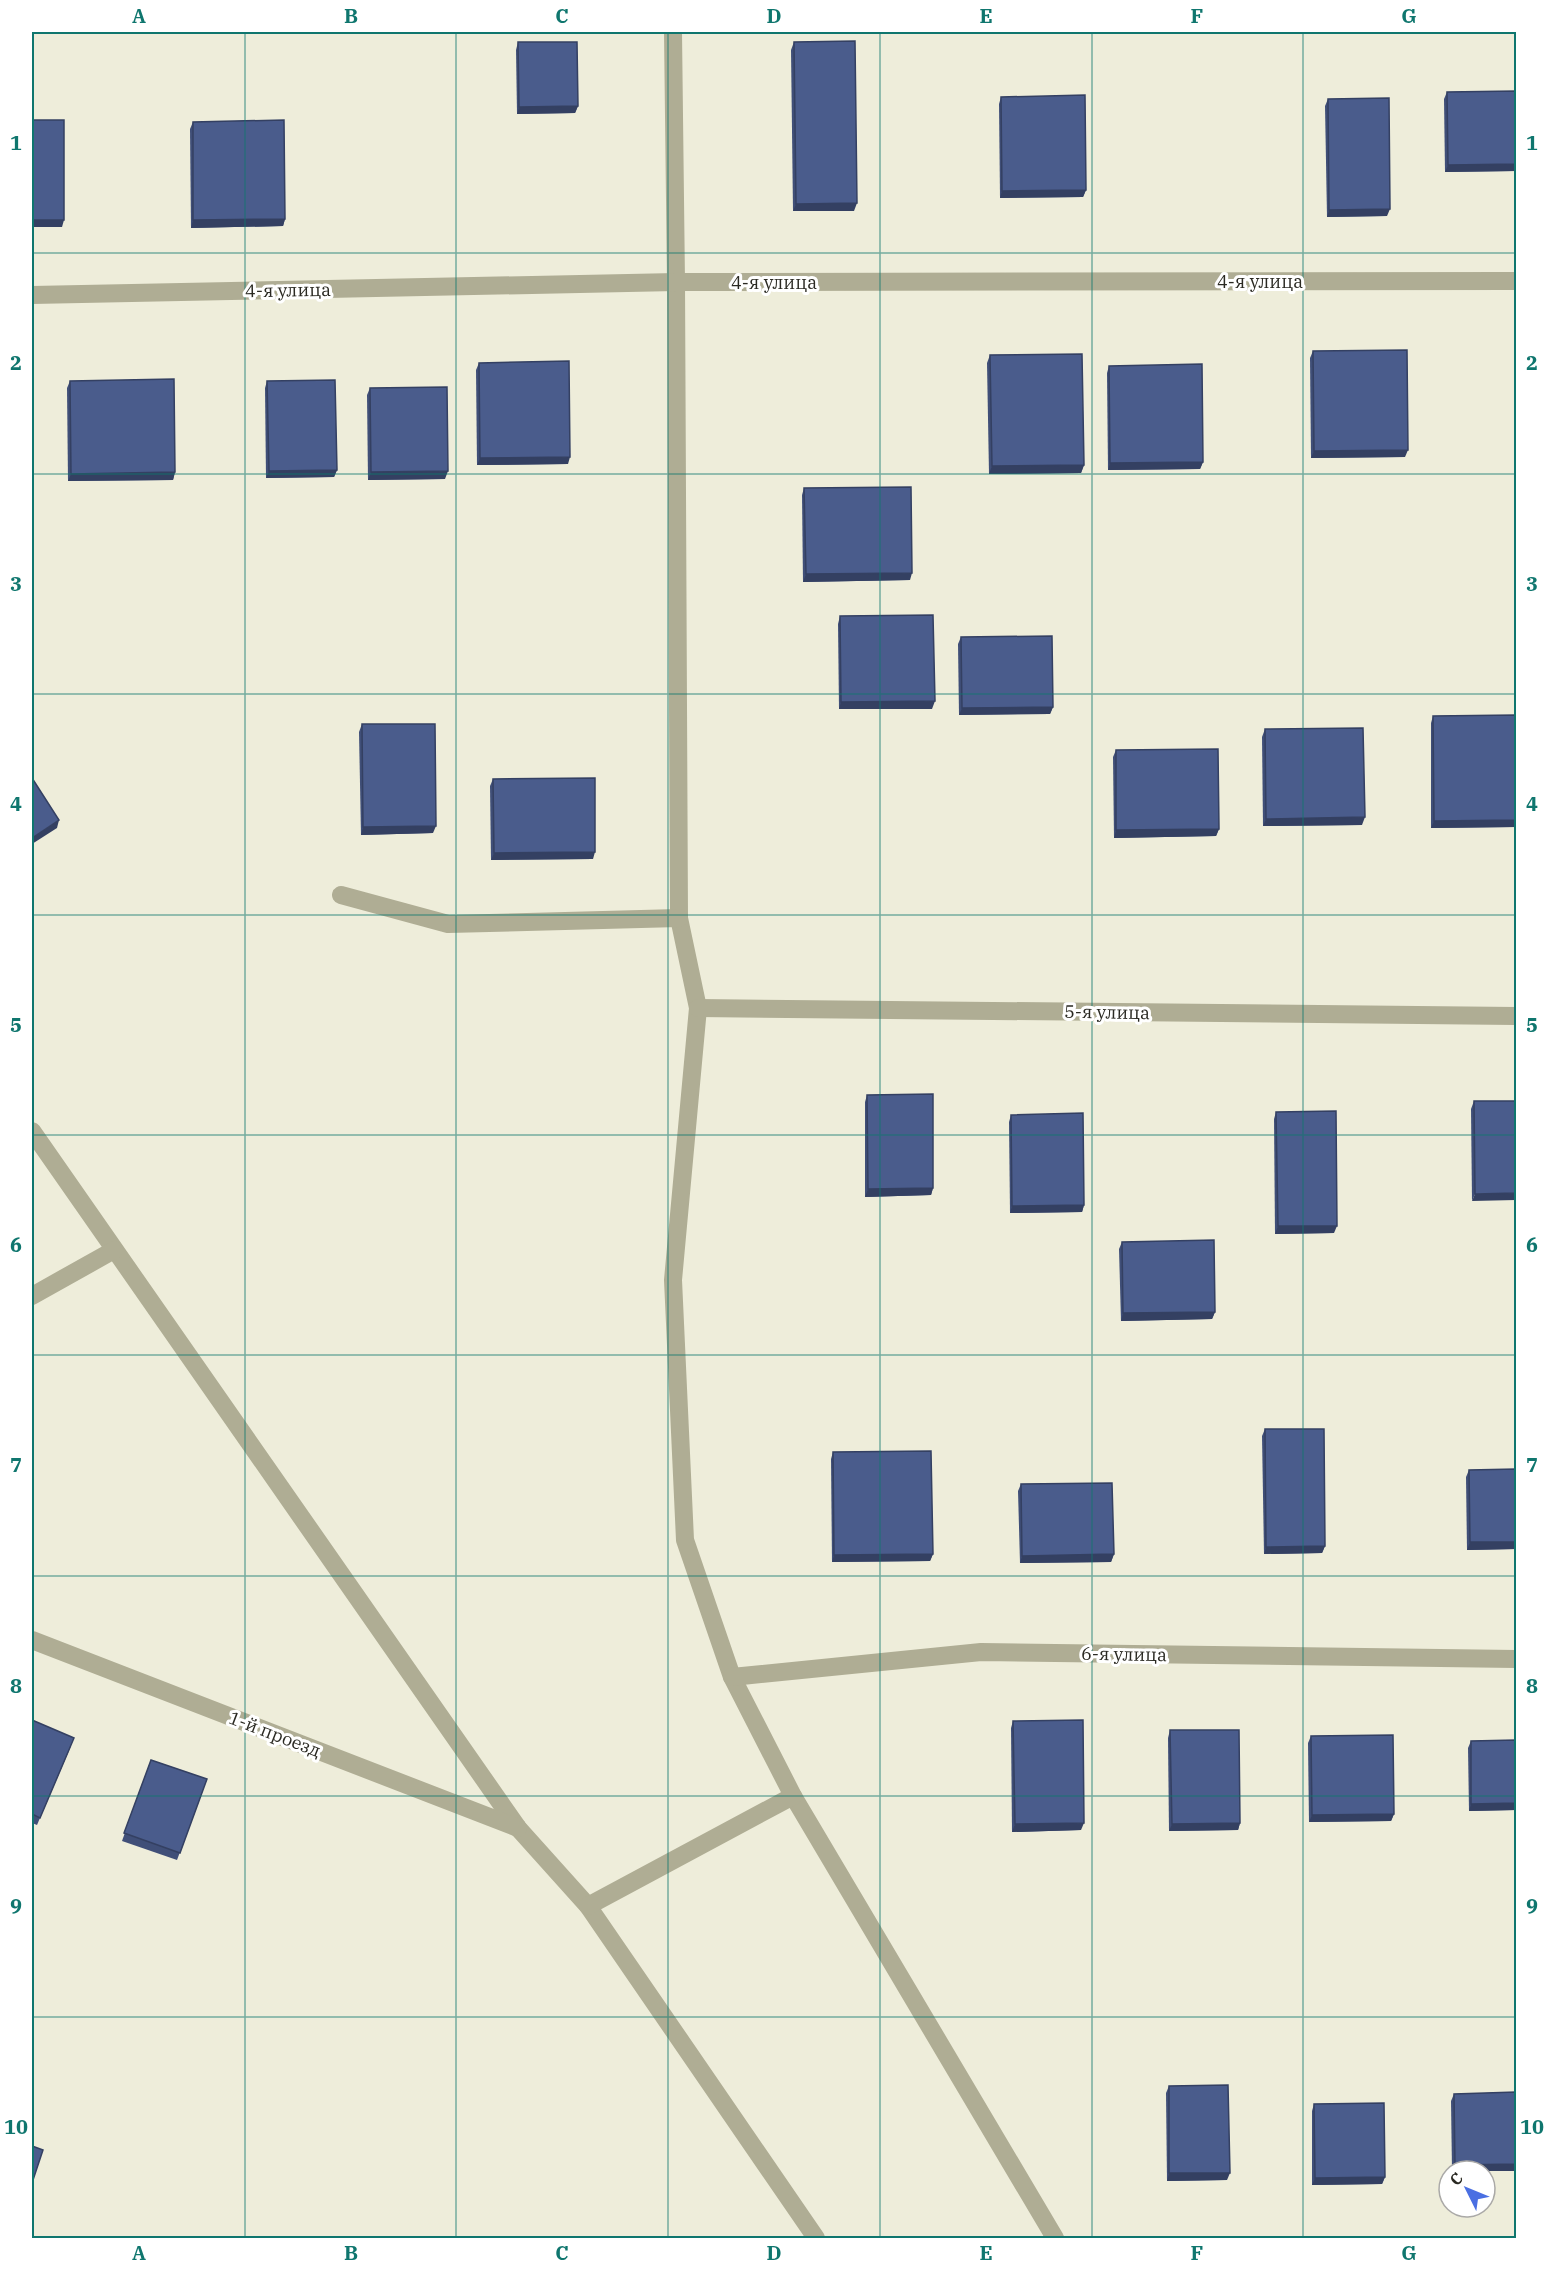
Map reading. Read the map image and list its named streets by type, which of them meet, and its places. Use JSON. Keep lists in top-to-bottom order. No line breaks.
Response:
{"streets":{"street":["4-я улица","5-я улица","6-я улица","1-й проезд"]},"north":"top left","grid":{"columns":["A","B","C","D","E","F","G"],"rows":["1","2","3","4","5","6","7","8","9","10"]}}
